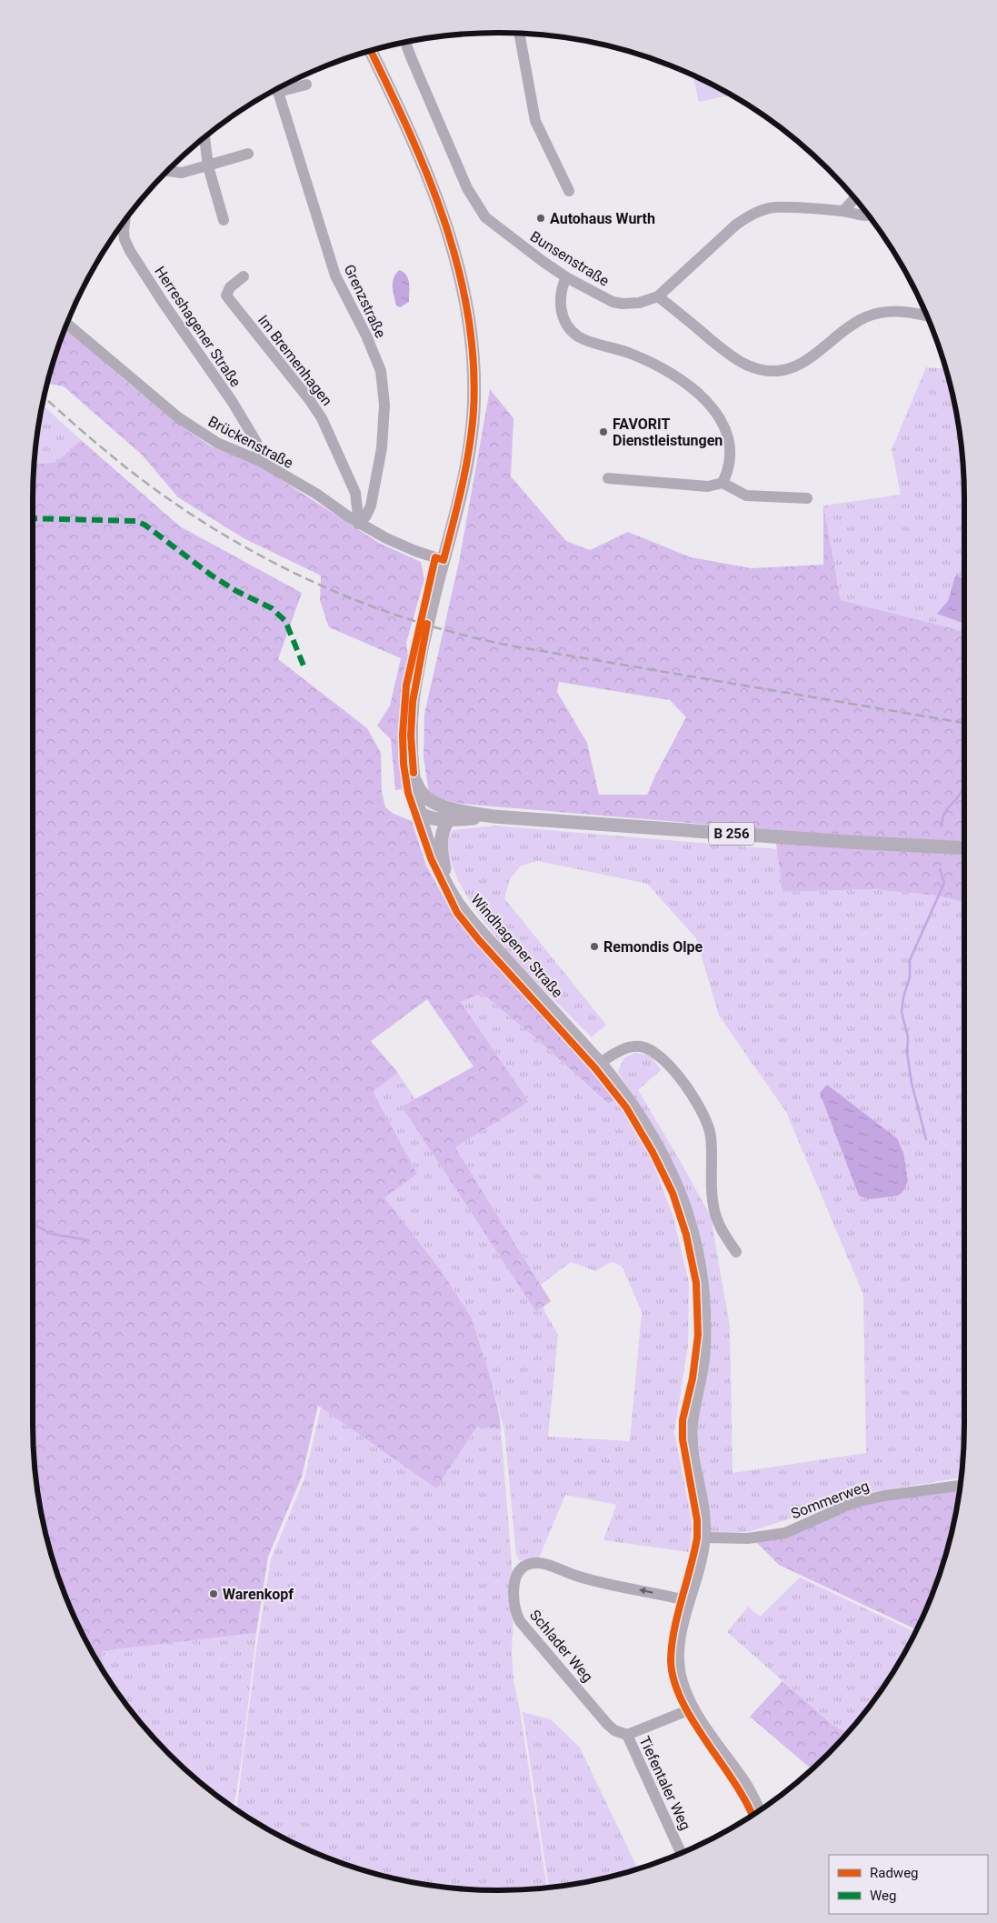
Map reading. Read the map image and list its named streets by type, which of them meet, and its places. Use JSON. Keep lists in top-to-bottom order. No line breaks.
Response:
{"streets":{"main road":["B 256","Windhagener Straße"],"street":["Bunsenstraße","Grenzstraße","Herreshagener Straße","Im Bremenhagen","Brückenstraße","Sommerweg","Schlader Weg","Tiefentaler Weg"]},"crossings":[["Grenzstraße","Im Bremenhagen"],["Grenzstraße","Brückenstraße"],["Herreshagener Straße","Brückenstraße"],["Im Bremenhagen","Brückenstraße"],["Brückenstraße","B 256"],["B 256","Windhagener Straße"],["Windhagener Straße","Sommerweg"],["Windhagener Straße","Schlader Weg"],["Windhagener Straße","Tiefentaler Weg"],["Schlader Weg","Tiefentaler Weg"]],"places":["Autohaus Wurth","FAVORIT Dienstleistungen","Remondis Olpe","Warenkopf"],"legend":["Radweg","Weg"]}
